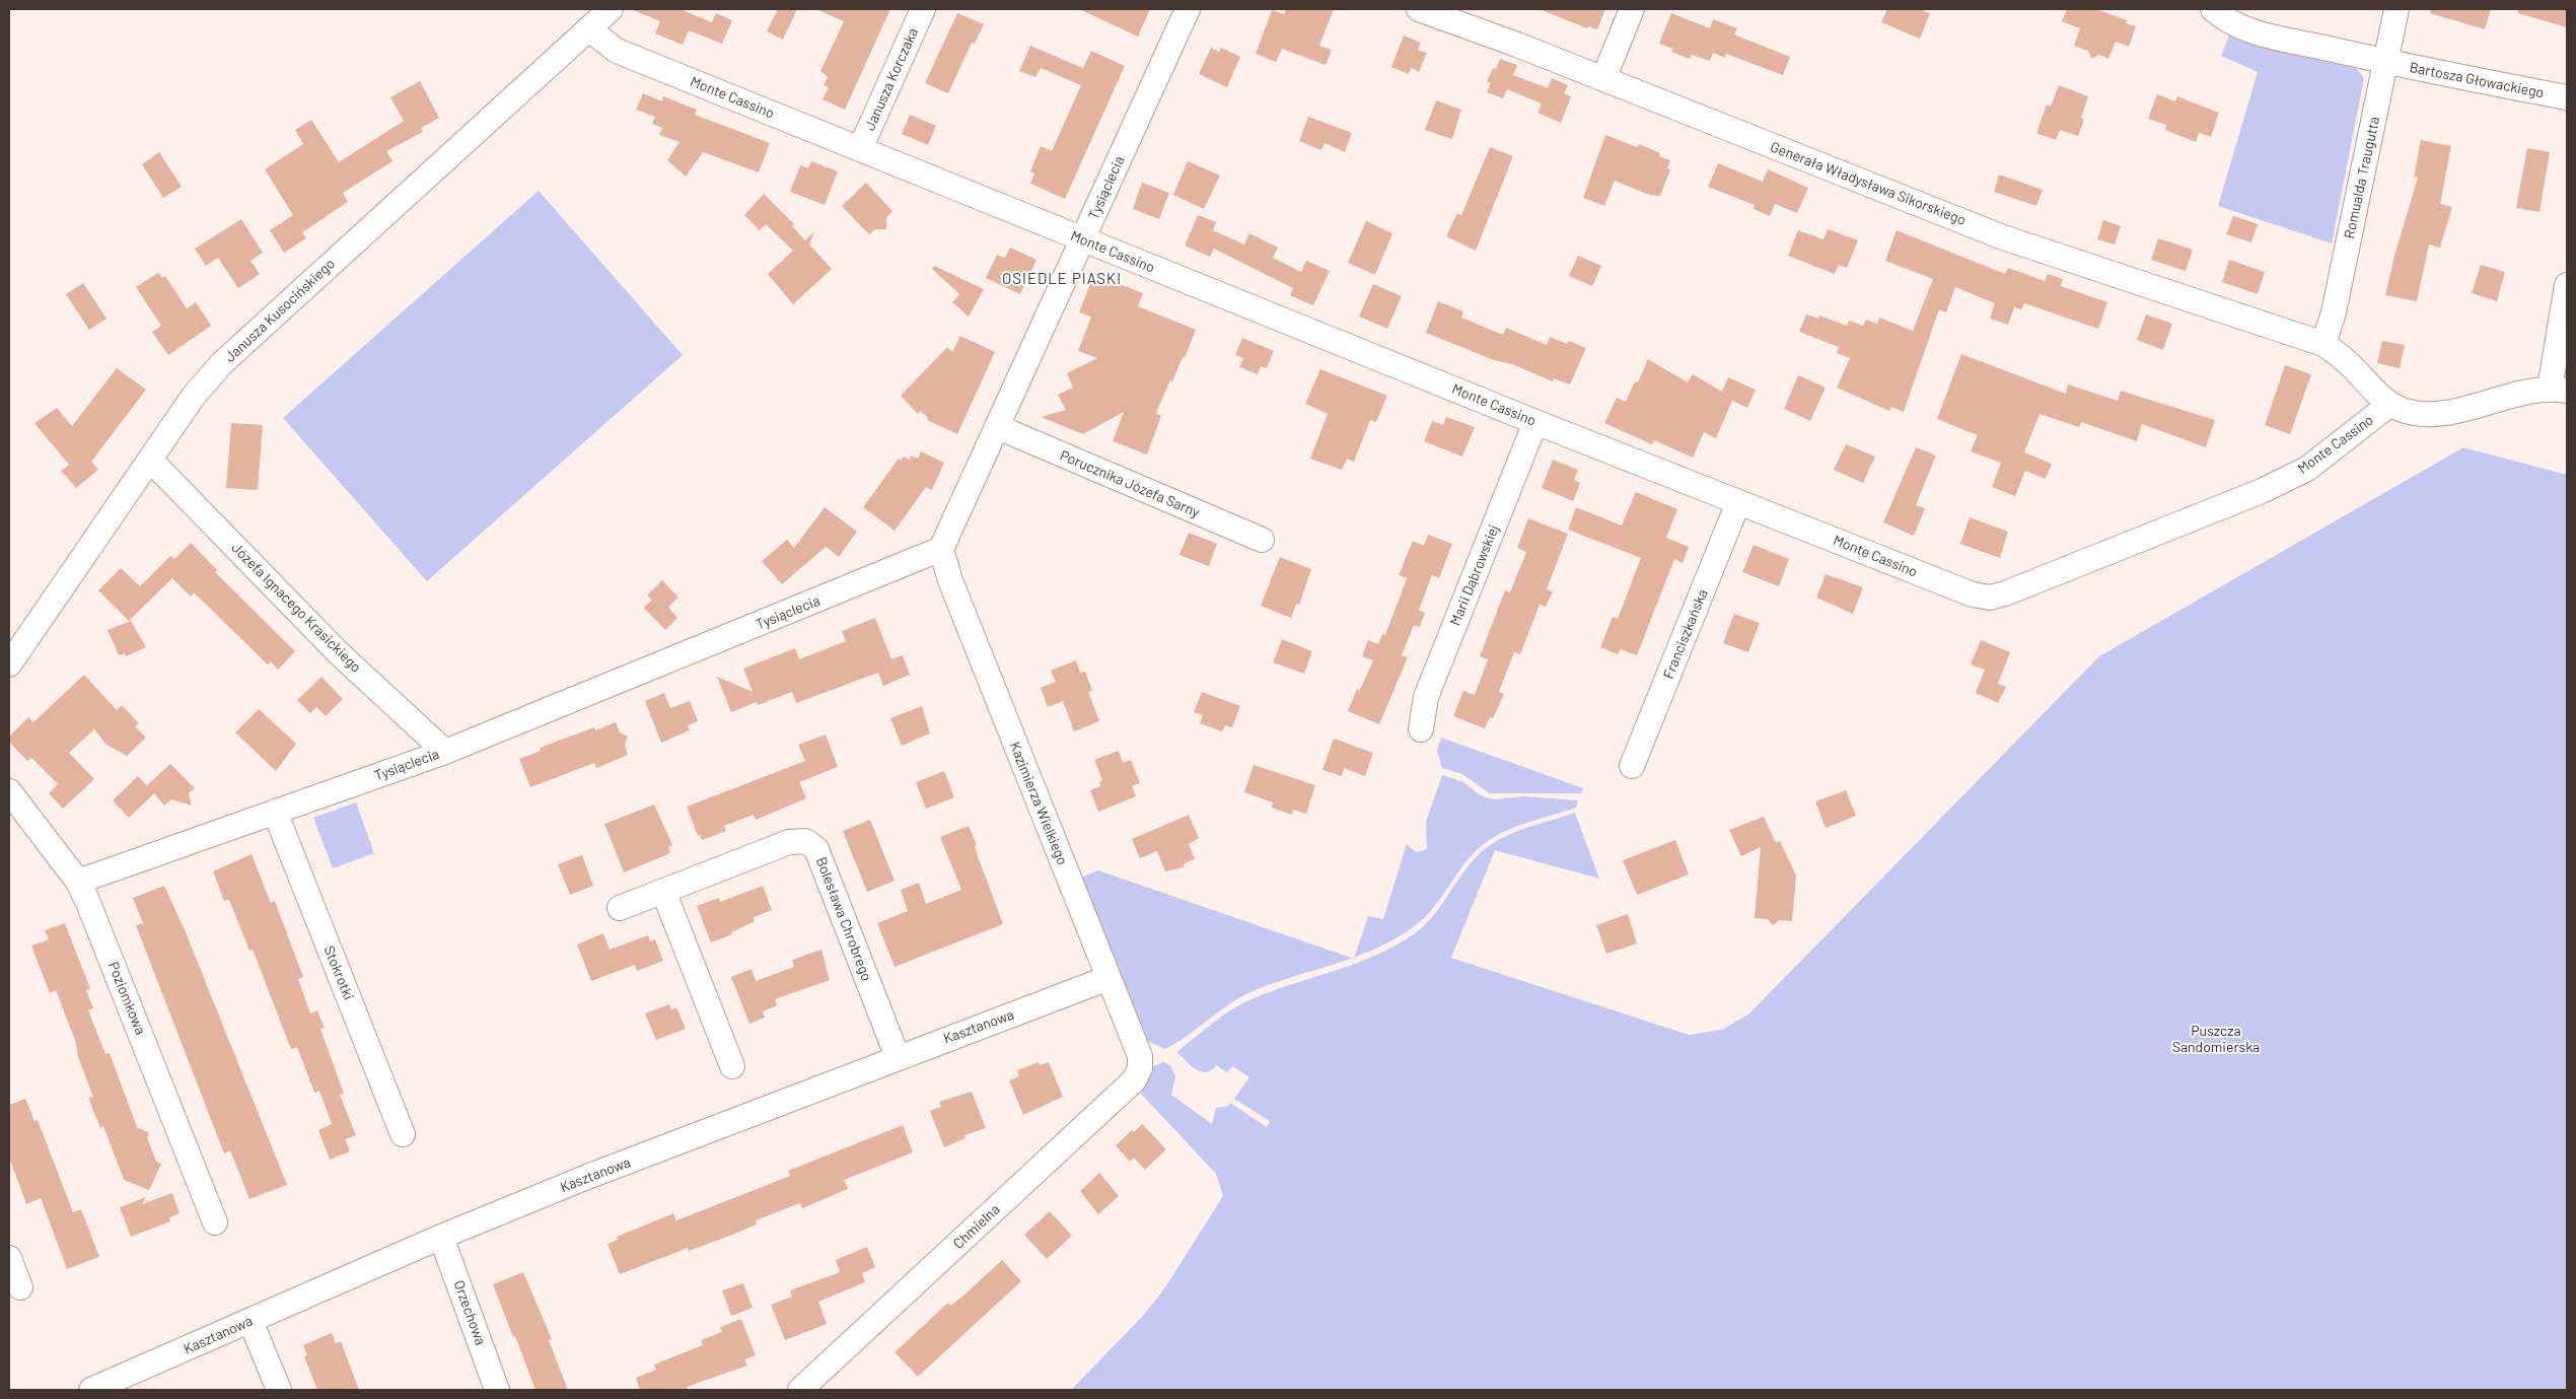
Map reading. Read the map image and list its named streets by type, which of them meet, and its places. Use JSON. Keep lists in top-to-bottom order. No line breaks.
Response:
{"streets":{"street":["Janusza Korczaka","Bartosza Głowackiego","Monte Cassino","Romualda Traugutta","Generała Władysława Sikorskiego","Tysiąclecia","Janusza Kusocińskiego","Porucznika Józefa Sarny","Marii Dąbrowskiej","Józefa Ignacego Krasickiego","Franciszkańska","Kazimierza Wielkiego","Bolesława Chrobrego","Stokrotki","Poziomkowa","Kasztanowa","Chmielna","Orzechowa"]},"crossings":[["Janusza Korczaka","Monte Cassino"],["Bartosza Głowackiego","Romualda Traugutta"],["Monte Cassino","Generała Władysława Sikorskiego"],["Monte Cassino","Tysiąclecia"],["Monte Cassino","Janusza Kusocińskiego"],["Monte Cassino","Marii Dąbrowskiej"],["Monte Cassino","Franciszkańska"],["Romualda Traugutta","Generała Władysława Sikorskiego"],["Tysiąclecia","Porucznika Józefa Sarny"],["Tysiąclecia","Józefa Ignacego Krasickiego"],["Tysiąclecia","Kazimierza Wielkiego"],["Tysiąclecia","Stokrotki"],["Tysiąclecia","Poziomkowa"],["Janusza Kusocińskiego","Józefa Ignacego Krasickiego"],["Kazimierza Wielkiego","Kasztanowa"],["Kazimierza Wielkiego","Chmielna"],["Bolesława Chrobrego","Kasztanowa"],["Kasztanowa","Orzechowa"]],"districts":["OSIEDLE PIASKI"],"parks":["Puszcza Sandomierska"]}
